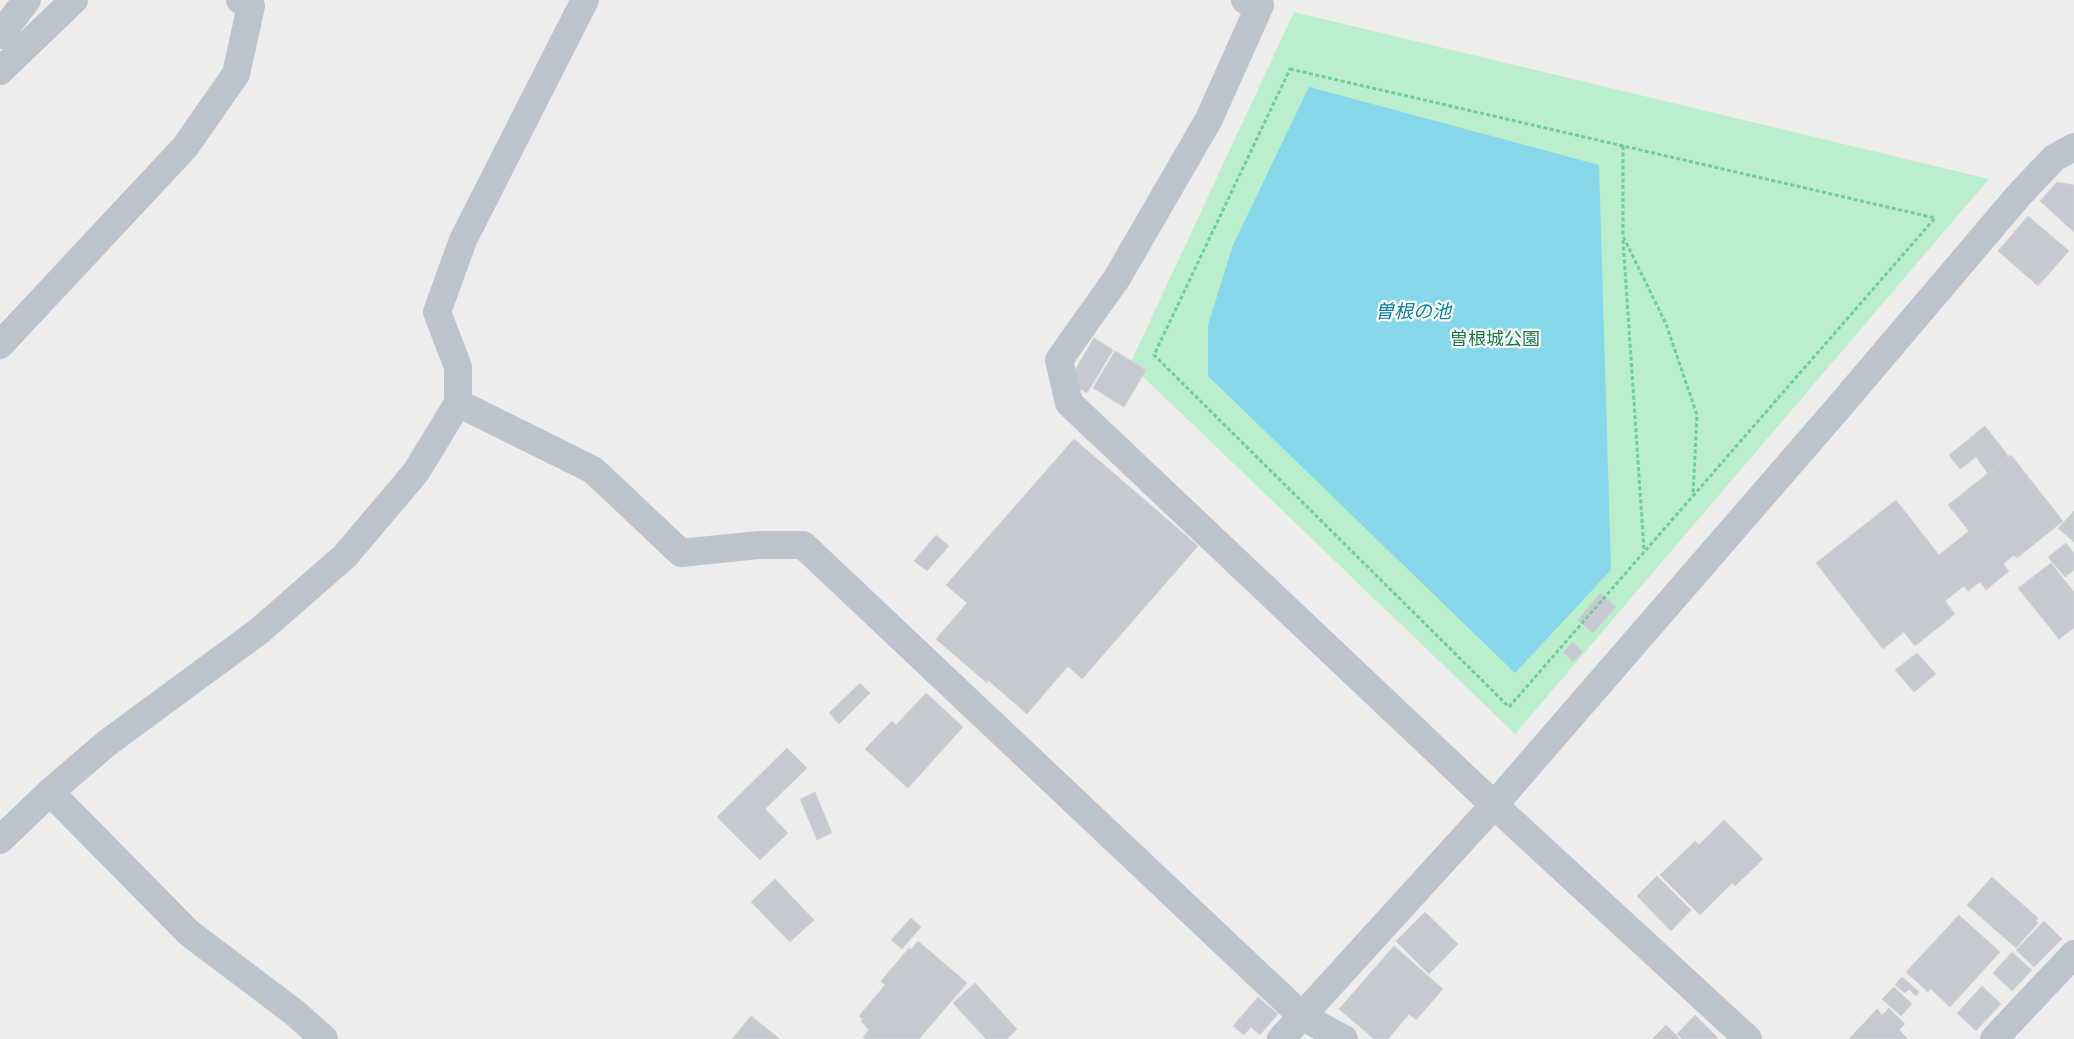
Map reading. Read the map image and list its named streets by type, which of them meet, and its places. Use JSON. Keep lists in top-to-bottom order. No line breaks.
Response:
{"water":["曽根の池"],"parks":["曽根城公園"]}
